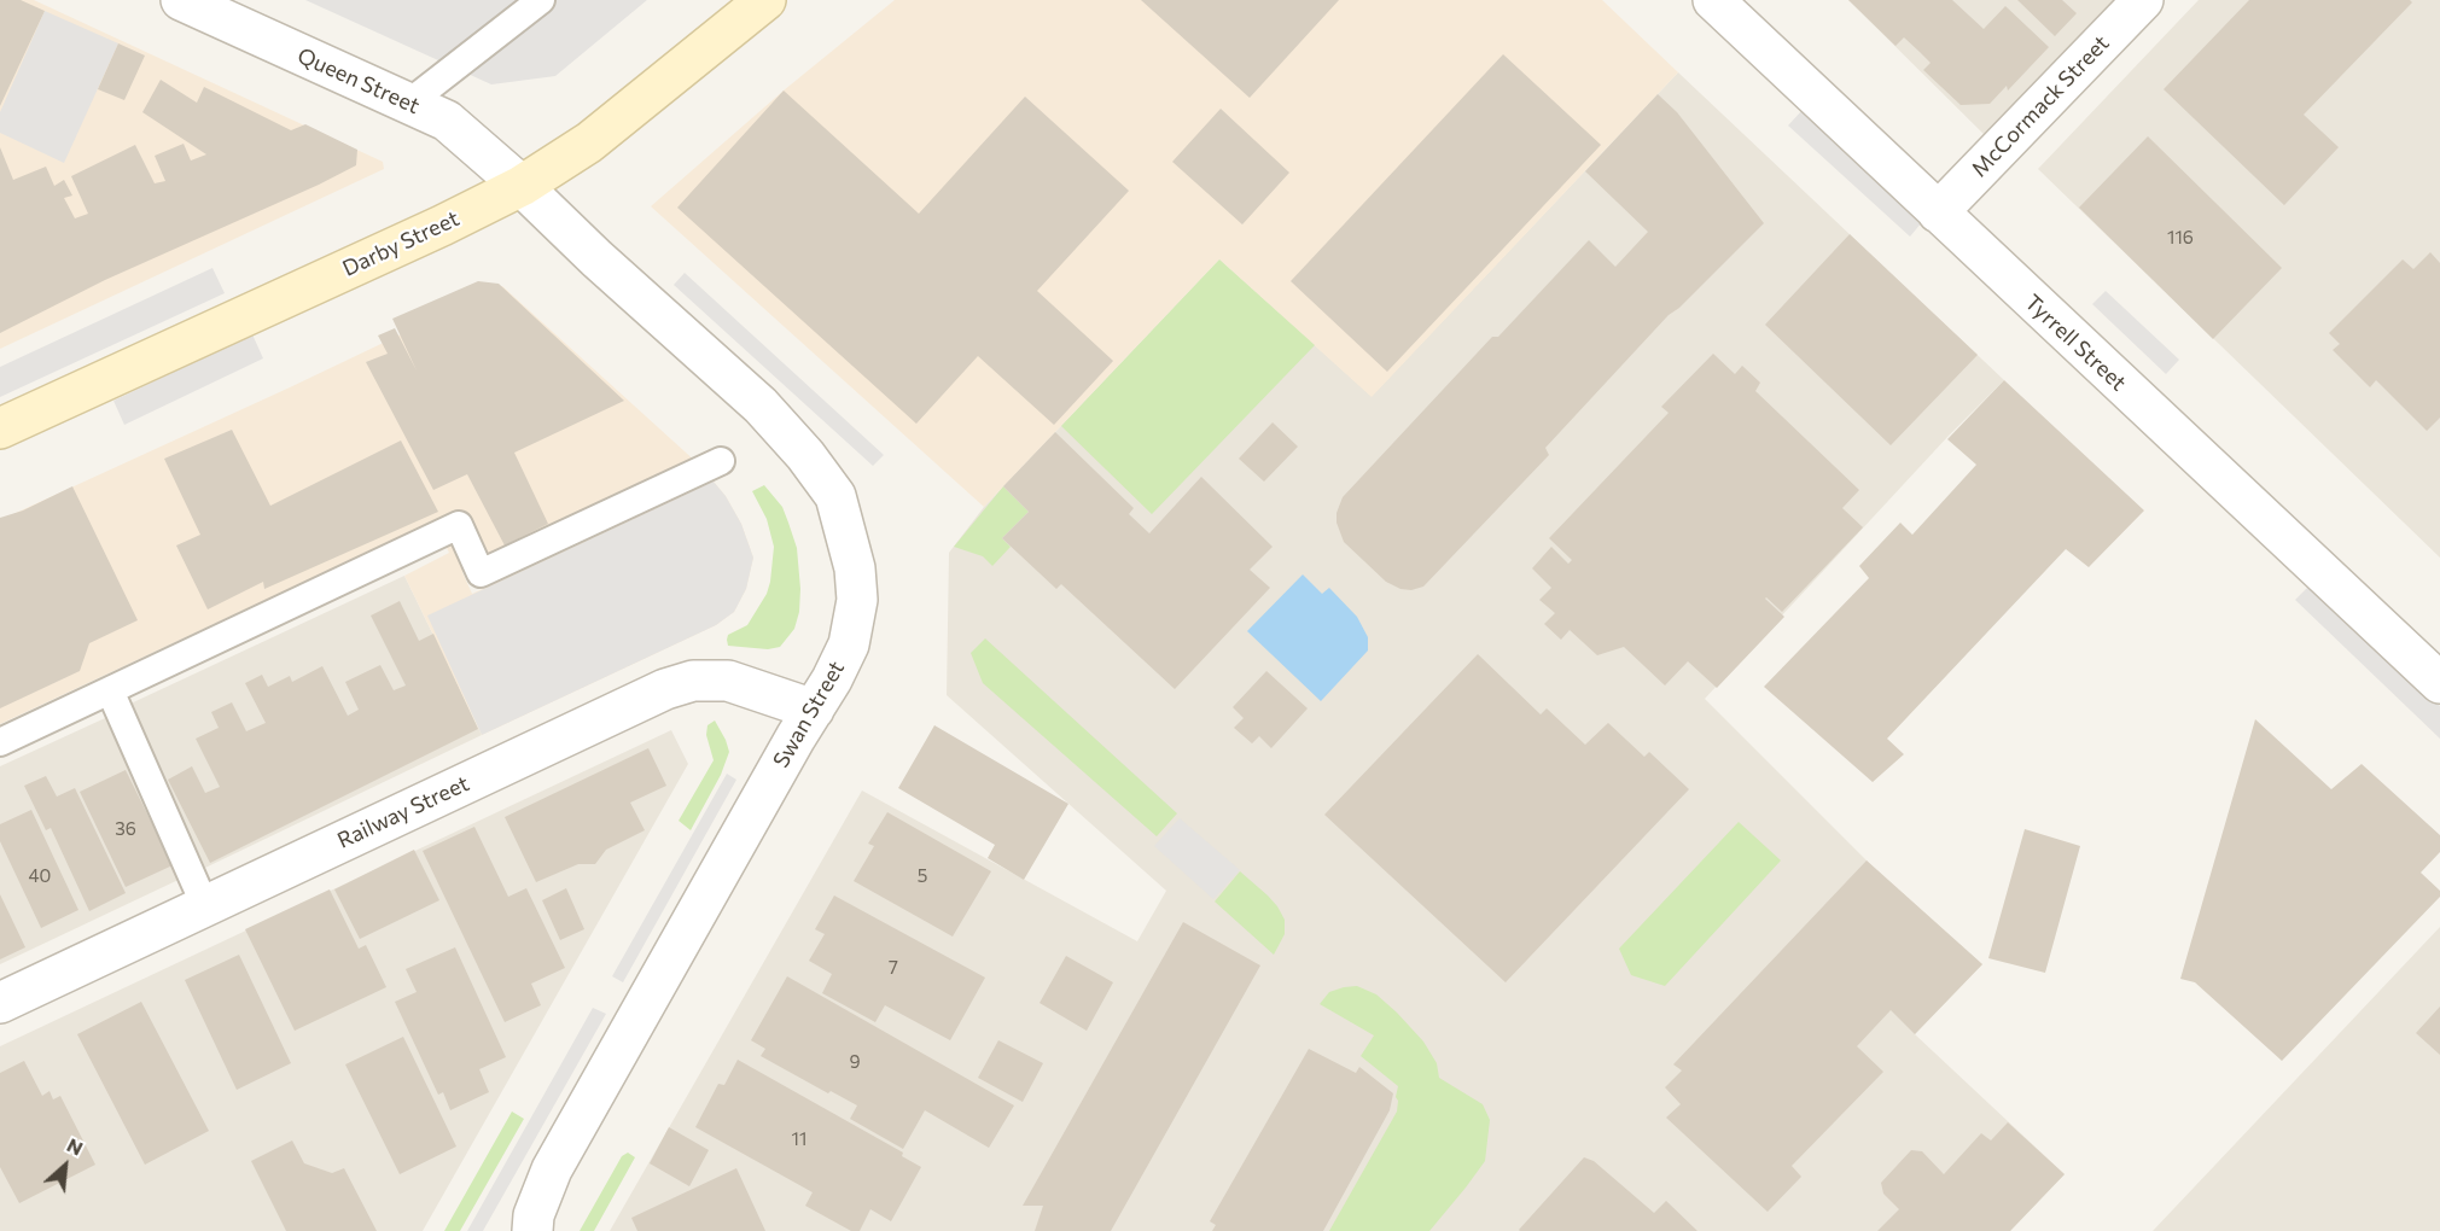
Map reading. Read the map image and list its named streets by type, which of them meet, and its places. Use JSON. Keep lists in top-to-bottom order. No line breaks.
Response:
{"streets":{"main road":["Darby Street"],"street":["Queen Street","McCormack Street","Tyrrell Street","Swan Street","Railway Street"]},"crossings":[["Queen Street","Darby Street"],["Queen Street","Swan Street"],["McCormack Street","Tyrrell Street"],["Darby Street","Swan Street"],["Swan Street","Railway Street"]],"house_numbers":["116","36","40","5","7","9","11"],"north":"top right"}
